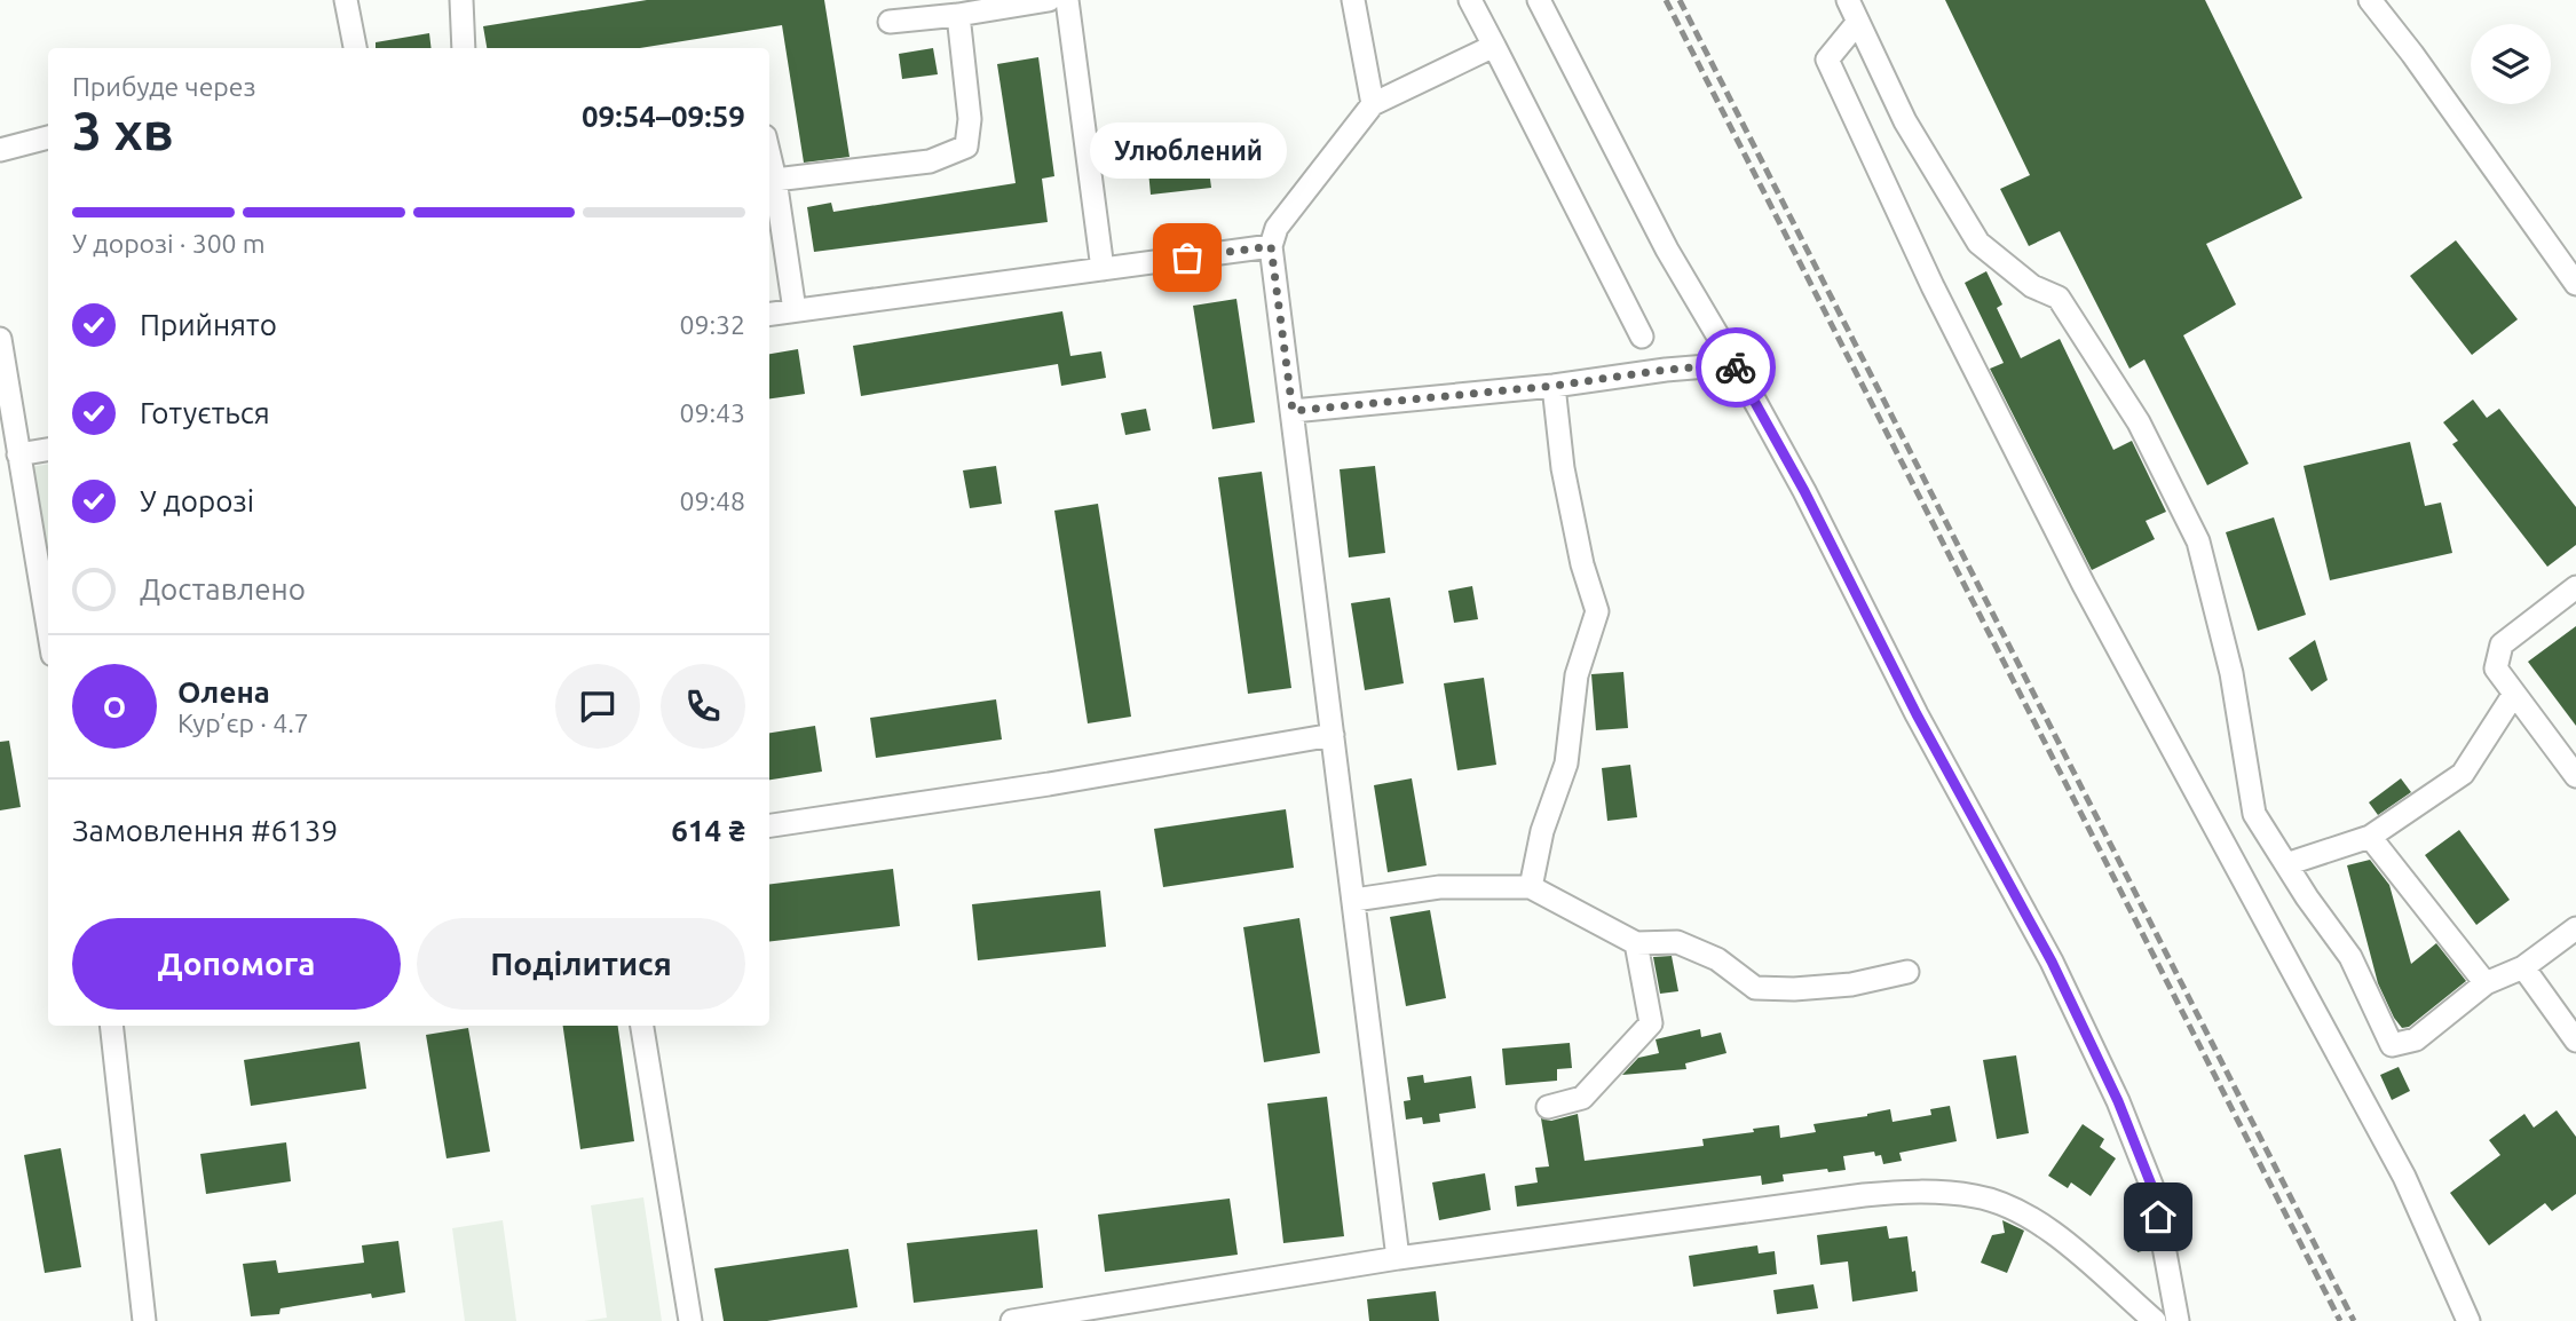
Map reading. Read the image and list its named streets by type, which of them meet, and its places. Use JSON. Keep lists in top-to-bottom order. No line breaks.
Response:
{"places":["Улюблений"],"page":{"heading":["3 хв","Прибуде через","09:54–09:59"],"panel":["Олена","Кур’єр · 4.7","Замовлення #6139","614 ₴"],"bubble":"Улюблений","bar":"У дорозі · 300 m","list":[["Прийнято","09:32"],["Готується","09:43"],["У дорозі","09:48"],"Доставлено"],"round":"О","buttons":["Допомога","Поділитися"]}}
